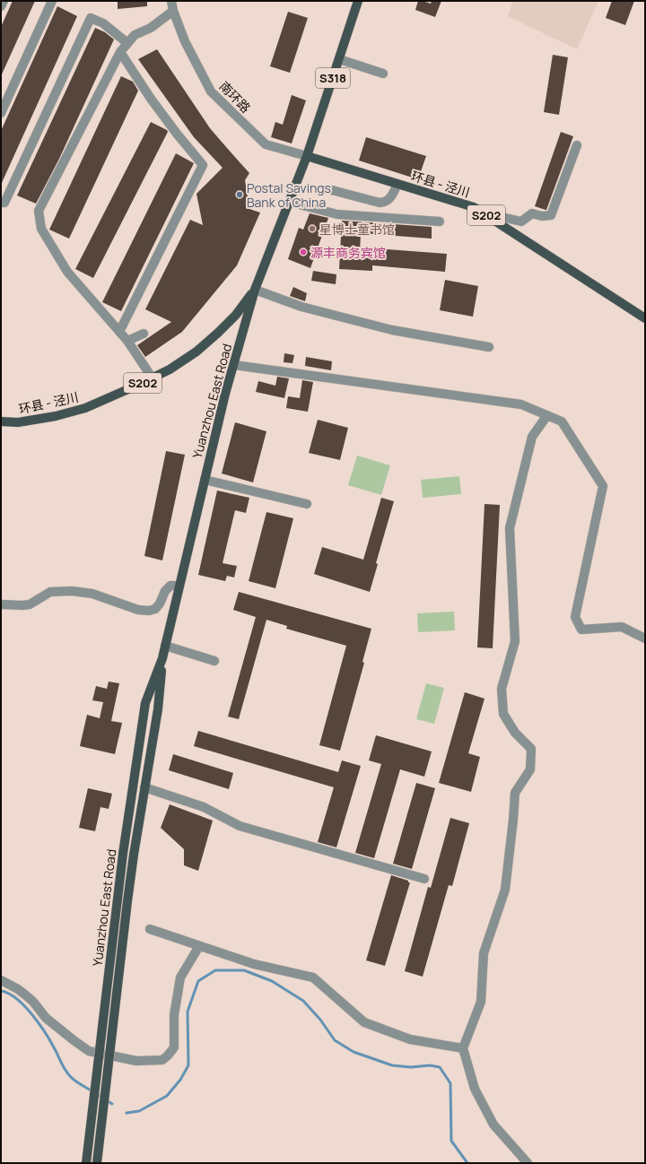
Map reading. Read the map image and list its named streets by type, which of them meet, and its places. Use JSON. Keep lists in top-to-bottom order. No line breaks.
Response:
{"streets":{"main road":["S318","环县 - 泾川","S202","Yuanzhou East Road"],"street":["南环路"]},"crossings":[["S318","南环路"],["S318","环县 - 泾川"],["S318","Yuanzhou East Road"],["南环路","环县 - 泾川"],["南环路","Yuanzhou East Road"],["环县 - 泾川","Yuanzhou East Road"]],"places":["Postal Savings Bank of China","星博士童书馆","源丰商务宾馆"]}
